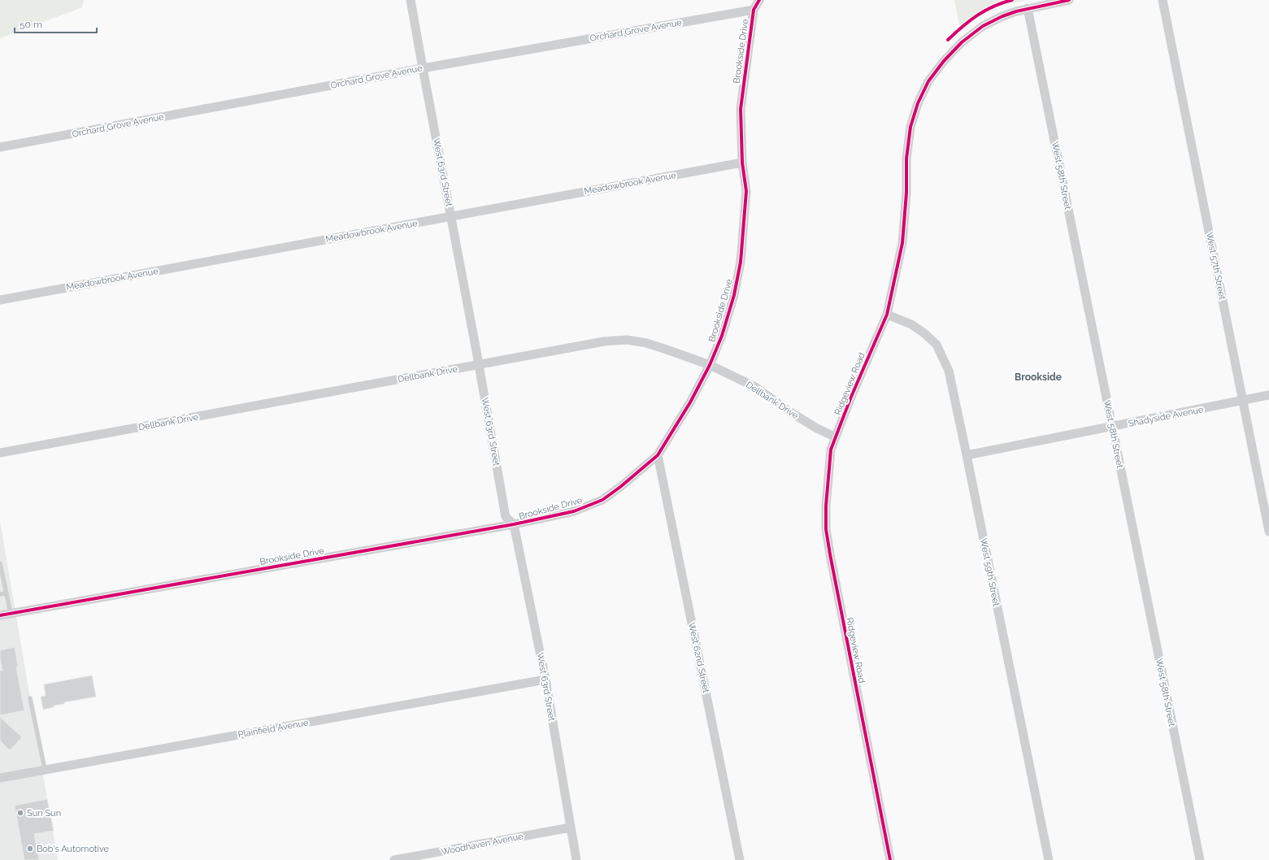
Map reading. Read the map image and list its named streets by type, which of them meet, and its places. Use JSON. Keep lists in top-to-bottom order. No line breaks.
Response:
{"streets":{"street":["Orchard Grove Avenue","Brookside Drive","West 63rd Street","West 58th Street","Meadowbrook Avenue","West 57th Street","Dellbank Drive","Ridgeview Road","Shadyside Avenue","West 59th Street","West 62nd Street","Plainfield Avenue","Woodhaven Avenue"]},"crossings":[["Orchard Grove Avenue","Brookside Drive"],["Orchard Grove Avenue","West 63rd Street"],["Brookside Drive","West 63rd Street"],["Brookside Drive","Meadowbrook Avenue"],["Brookside Drive","Dellbank Drive"],["Brookside Drive","West 62nd Street"],["West 63rd Street","Meadowbrook Avenue"],["West 63rd Street","Dellbank Drive"],["West 63rd Street","Plainfield Avenue"],["West 63rd Street","Woodhaven Avenue"],["West 58th Street","Ridgeview Road"],["West 58th Street","Shadyside Avenue"],["West 57th Street","Shadyside Avenue"],["Dellbank Drive","Ridgeview Road"],["Ridgeview Road","West 59th Street"],["Shadyside Avenue","West 59th Street"]],"districts":["Brookside"],"places":["Sun Sun","Bob's Automotive"],"scale_bar":"50 m"}
